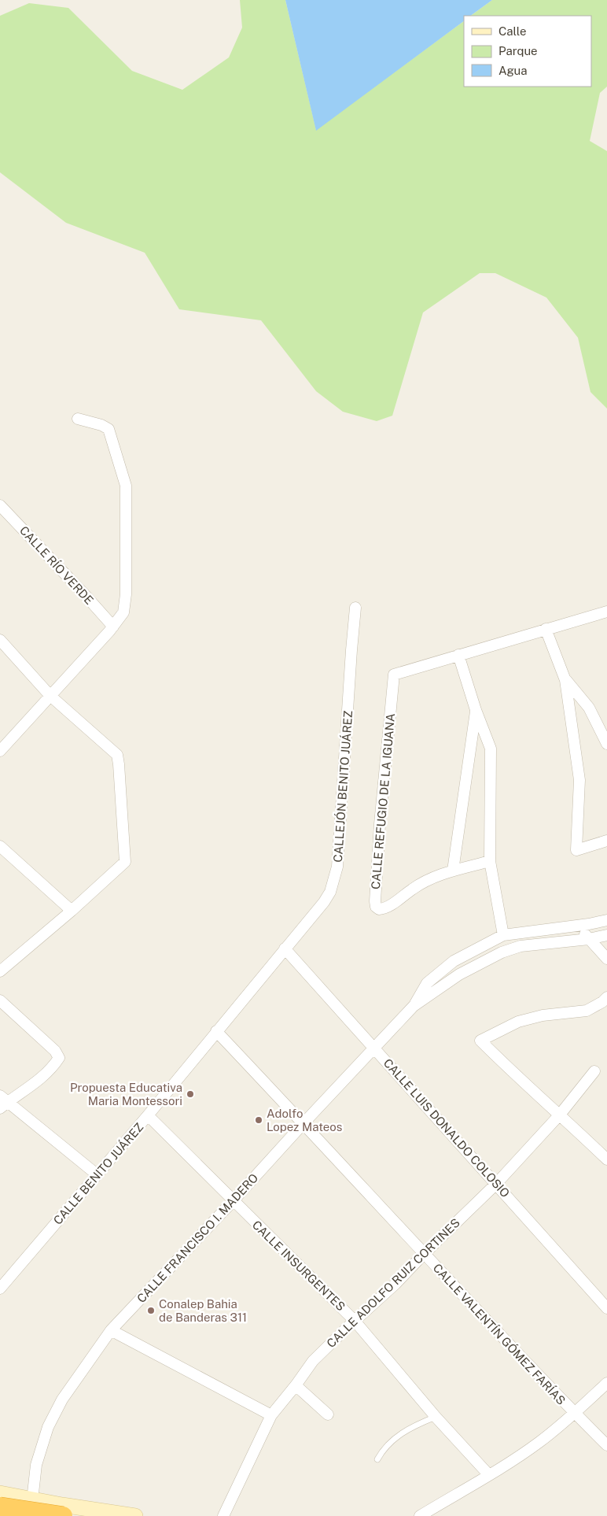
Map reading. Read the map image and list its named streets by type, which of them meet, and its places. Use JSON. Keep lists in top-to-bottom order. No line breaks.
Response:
{"streets":{"street":["CALLE RÍO VERDE","CALLEJÓN BENITO JUÁREZ","CALLE REFUGIO DE LA IGUANA","CALLE LUIS DONALDO COLOSIO","CALLE BENITO JUÁREZ","CALLE FRANCISCO I. MADERO","CALLE INSURGENTES","CALLE ADOLFO RUIZ CORTINES","CALLE VALENTÍN GÓMEZ FARÍAS"]},"crossings":[["CALLEJÓN BENITO JUÁREZ","CALLE LUIS DONALDO COLOSIO"],["CALLEJÓN BENITO JUÁREZ","CALLE BENITO JUÁREZ"],["CALLE LUIS DONALDO COLOSIO","CALLE BENITO JUÁREZ"],["CALLE LUIS DONALDO COLOSIO","CALLE FRANCISCO I. MADERO"],["CALLE LUIS DONALDO COLOSIO","CALLE ADOLFO RUIZ CORTINES"],["CALLE BENITO JUÁREZ","CALLE INSURGENTES"],["CALLE BENITO JUÁREZ","CALLE VALENTÍN GÓMEZ FARÍAS"],["CALLE FRANCISCO I. MADERO","CALLE INSURGENTES"],["CALLE FRANCISCO I. MADERO","CALLE VALENTÍN GÓMEZ FARÍAS"],["CALLE INSURGENTES","CALLE ADOLFO RUIZ CORTINES"],["CALLE ADOLFO RUIZ CORTINES","CALLE VALENTÍN GÓMEZ FARÍAS"]],"places":["Propuesta Educativa Maria Montessori","Adolfo Lopez Mateos","Conalep Bahia de Banderas 311"],"legend":["Calle","Parque","Agua"]}
